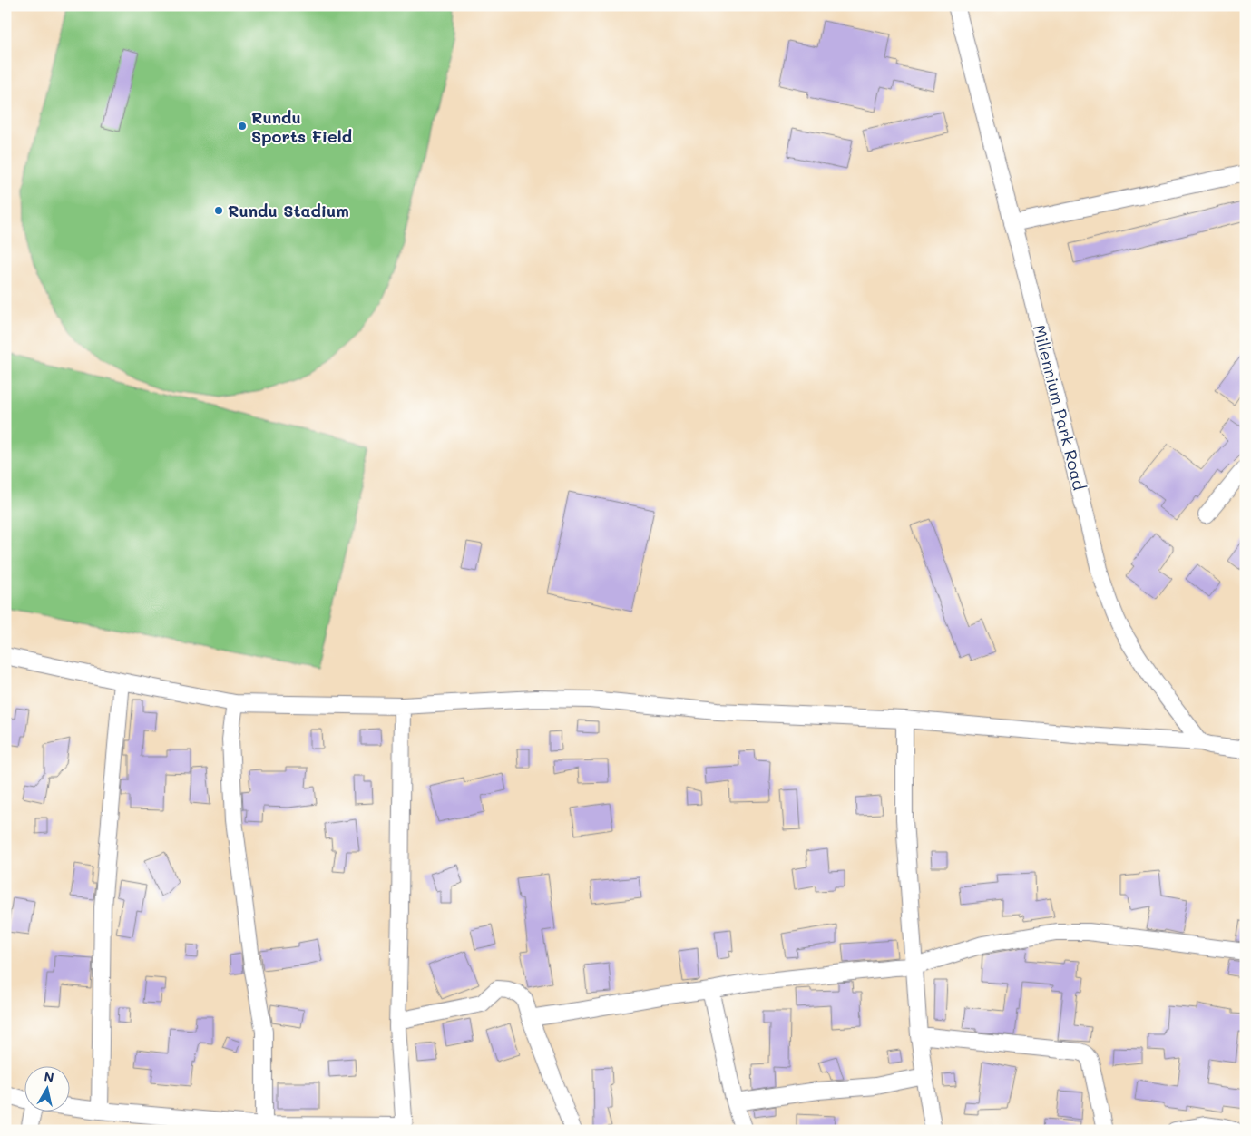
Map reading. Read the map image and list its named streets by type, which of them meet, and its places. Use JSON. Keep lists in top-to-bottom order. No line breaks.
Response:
{"streets":{"street":["Millennium Park Road"]},"places":["Rundu Sports Field","Rundu Stadium"],"north":"top"}
